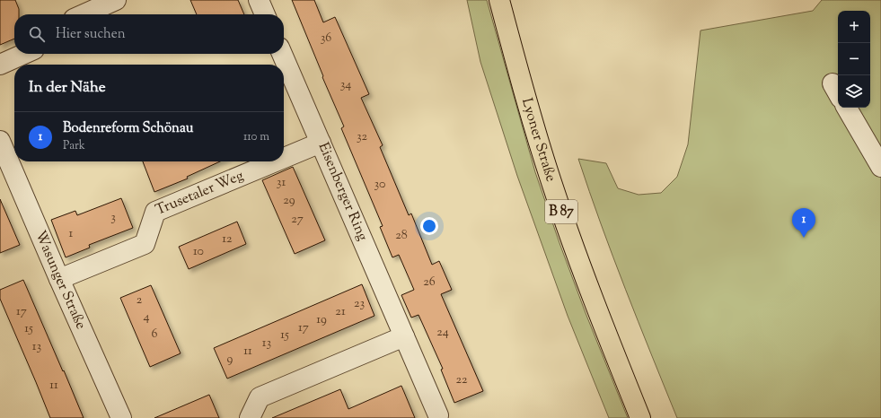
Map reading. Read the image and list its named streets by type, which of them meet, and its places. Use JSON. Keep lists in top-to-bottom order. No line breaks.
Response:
{"streets":{"main road":["Lyoner Straße","B 87"],"street":["Eisenberger Ring","Trusetaler Weg","Wasunger Straße"]},"crossings":[["Eisenberger Ring","Trusetaler Weg"],["Trusetaler Weg","Wasunger Straße"]],"house_numbers":["36","34","32","31","30","29","3","27","1","28","12","10","26","2","23","17","21","4","19","17","15","24","6","15","13","13","11","9","22","11"],"page":{"map_buttons":["+","−"],"search":"Hier suchen","heading":"In der Nähe","list":[{"mark":"1","name":"Bodenreform Schönau","note":"Park","value":"110 m"}],"pins":"1"}}
